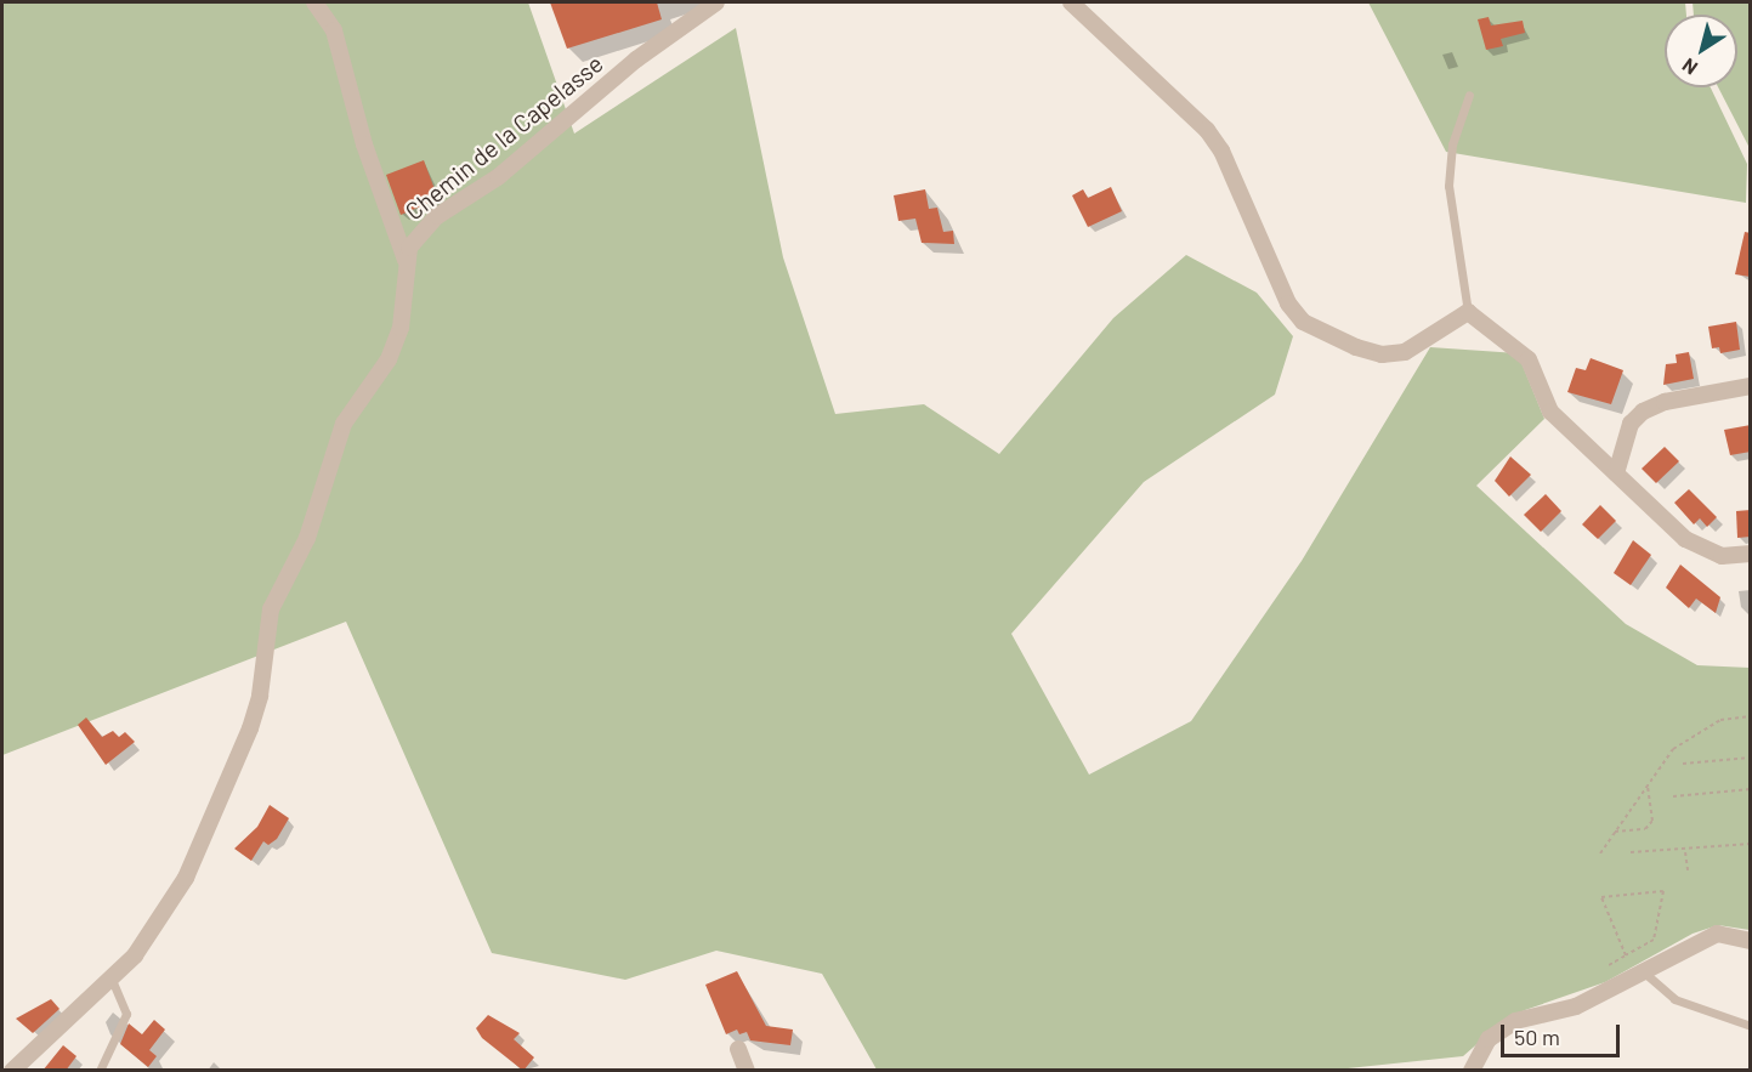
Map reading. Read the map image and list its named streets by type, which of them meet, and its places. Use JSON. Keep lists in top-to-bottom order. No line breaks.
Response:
{"streets":{"street":["Chemin de la Capelasse"]},"scale_bar":"50 m","north":"bottom left"}
